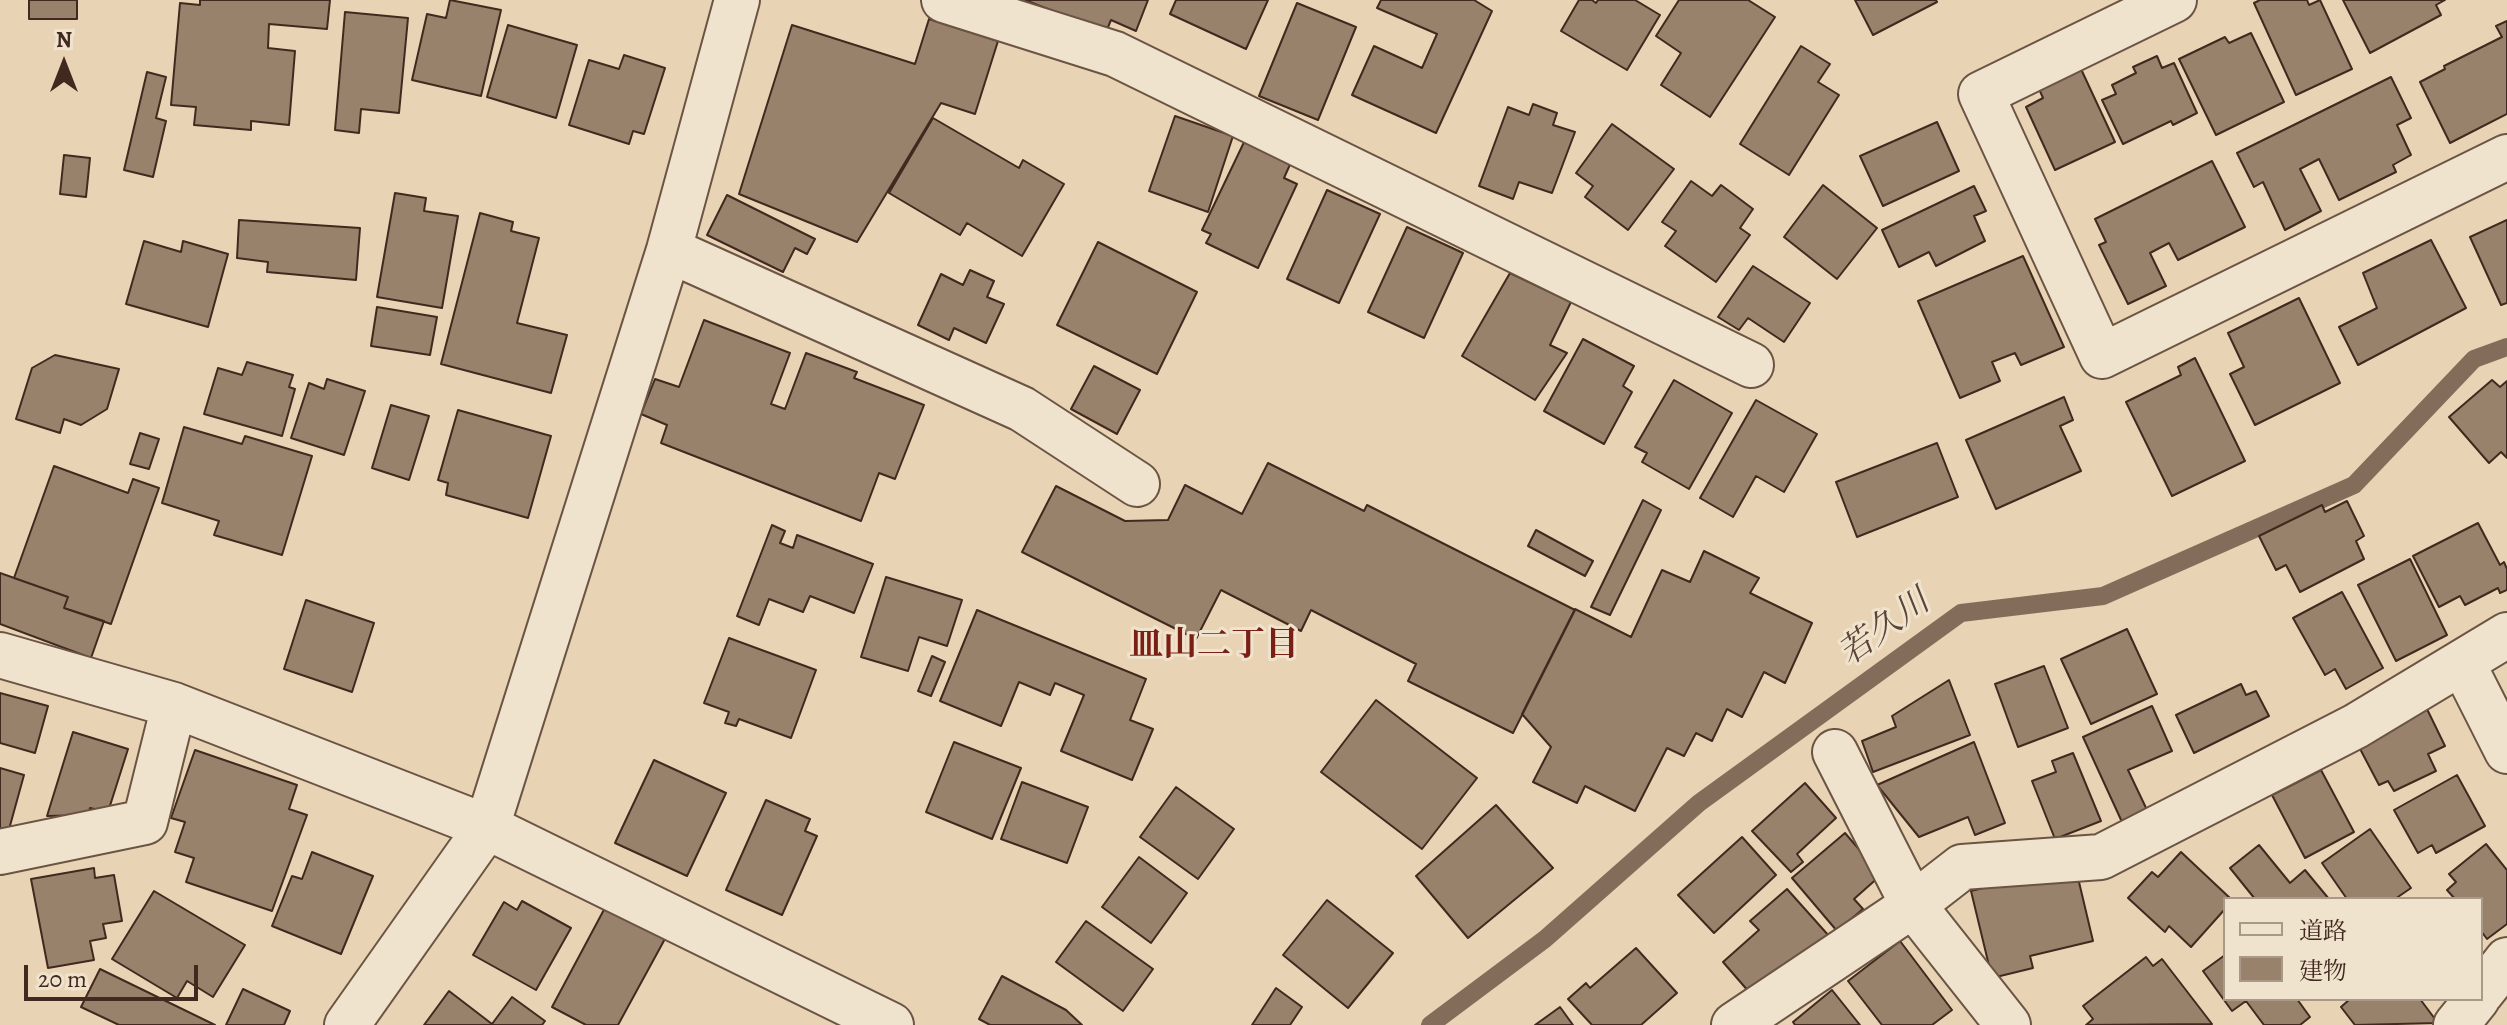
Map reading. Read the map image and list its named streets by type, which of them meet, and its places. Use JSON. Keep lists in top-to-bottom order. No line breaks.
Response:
{"districts":["皿山二丁目"],"water":["若久川"],"legend":["道路","建物"],"scale_bar":"20 m","north":"top"}
